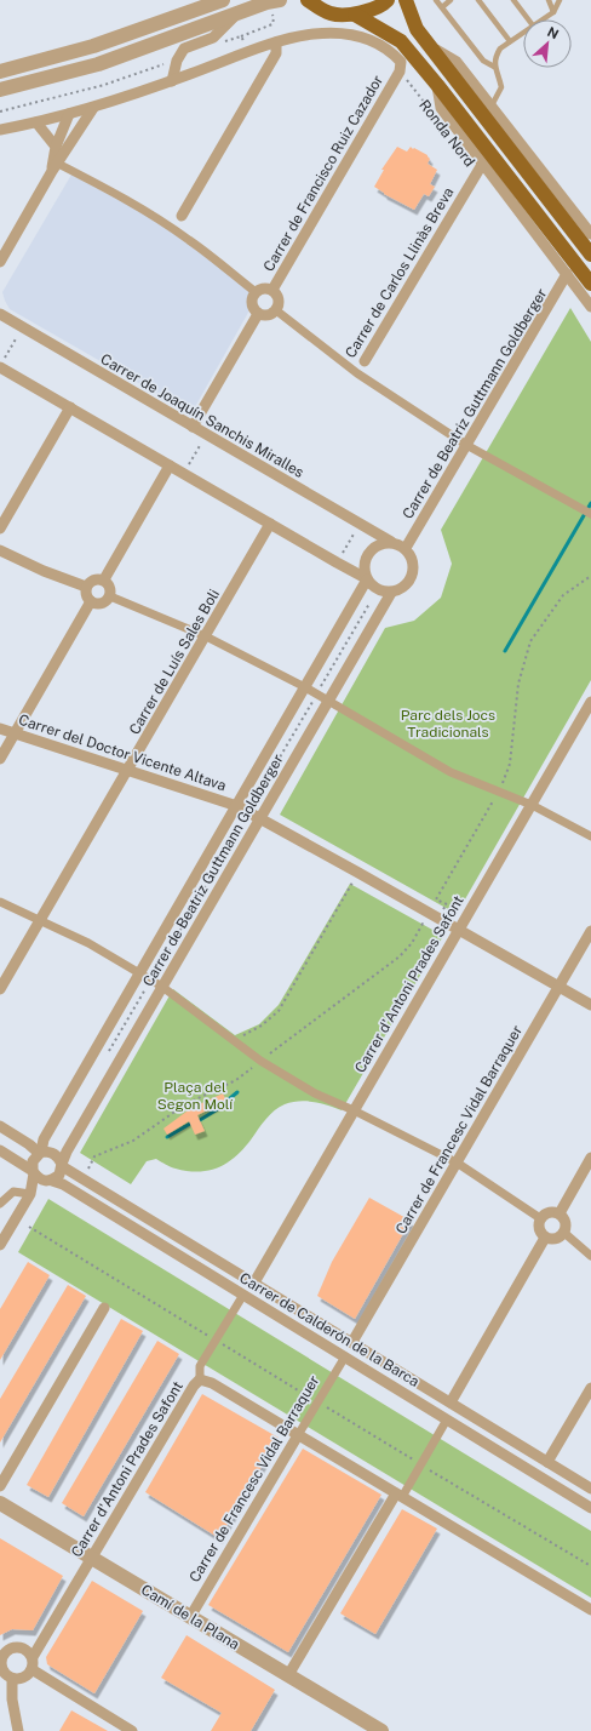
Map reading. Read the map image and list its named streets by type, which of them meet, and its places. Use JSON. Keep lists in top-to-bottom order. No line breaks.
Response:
{"streets":{"main road":["Ronda Nord"],"street":["Carrer de Francisco Ruiz Cazador","Carrer de Carlos Llinàs Breva","Carrer de Beatriz Guttmann Goldberger","Carrer de Joaquín Sanchis Miralles","Carrer de Luís Sales Boli","Carrer del Doctor Vicente Altava","Carrer d'Antoni Prades Safont","Carrer de Francesc Vidal Barraquer","Carrer de Calderón de la Barca","Camí de la Plana"]},"crossings":[["Ronda Nord","Carrer de Francisco Ruiz Cazador"],["Ronda Nord","Carrer de Carlos Llinàs Breva"],["Ronda Nord","Carrer de Beatriz Guttmann Goldberger"],["Carrer de Beatriz Guttmann Goldberger","Carrer de Joaquín Sanchis Miralles"],["Carrer de Beatriz Guttmann Goldberger","Carrer del Doctor Vicente Altava"],["Carrer de Beatriz Guttmann Goldberger","Carrer de Calderón de la Barca"],["Carrer de Luís Sales Boli","Carrer del Doctor Vicente Altava"],["Carrer del Doctor Vicente Altava","Carrer d'Antoni Prades Safont"],["Carrer del Doctor Vicente Altava","Carrer de Francesc Vidal Barraquer"],["Carrer d'Antoni Prades Safont","Carrer de Calderón de la Barca"],["Carrer d'Antoni Prades Safont","Camí de la Plana"],["Carrer de Francesc Vidal Barraquer","Carrer de Calderón de la Barca"],["Carrer de Francesc Vidal Barraquer","Camí de la Plana"]],"parks":["Parc dels Jocs Tradicionals","Plaça del Segon Molí"],"north":"top right"}
